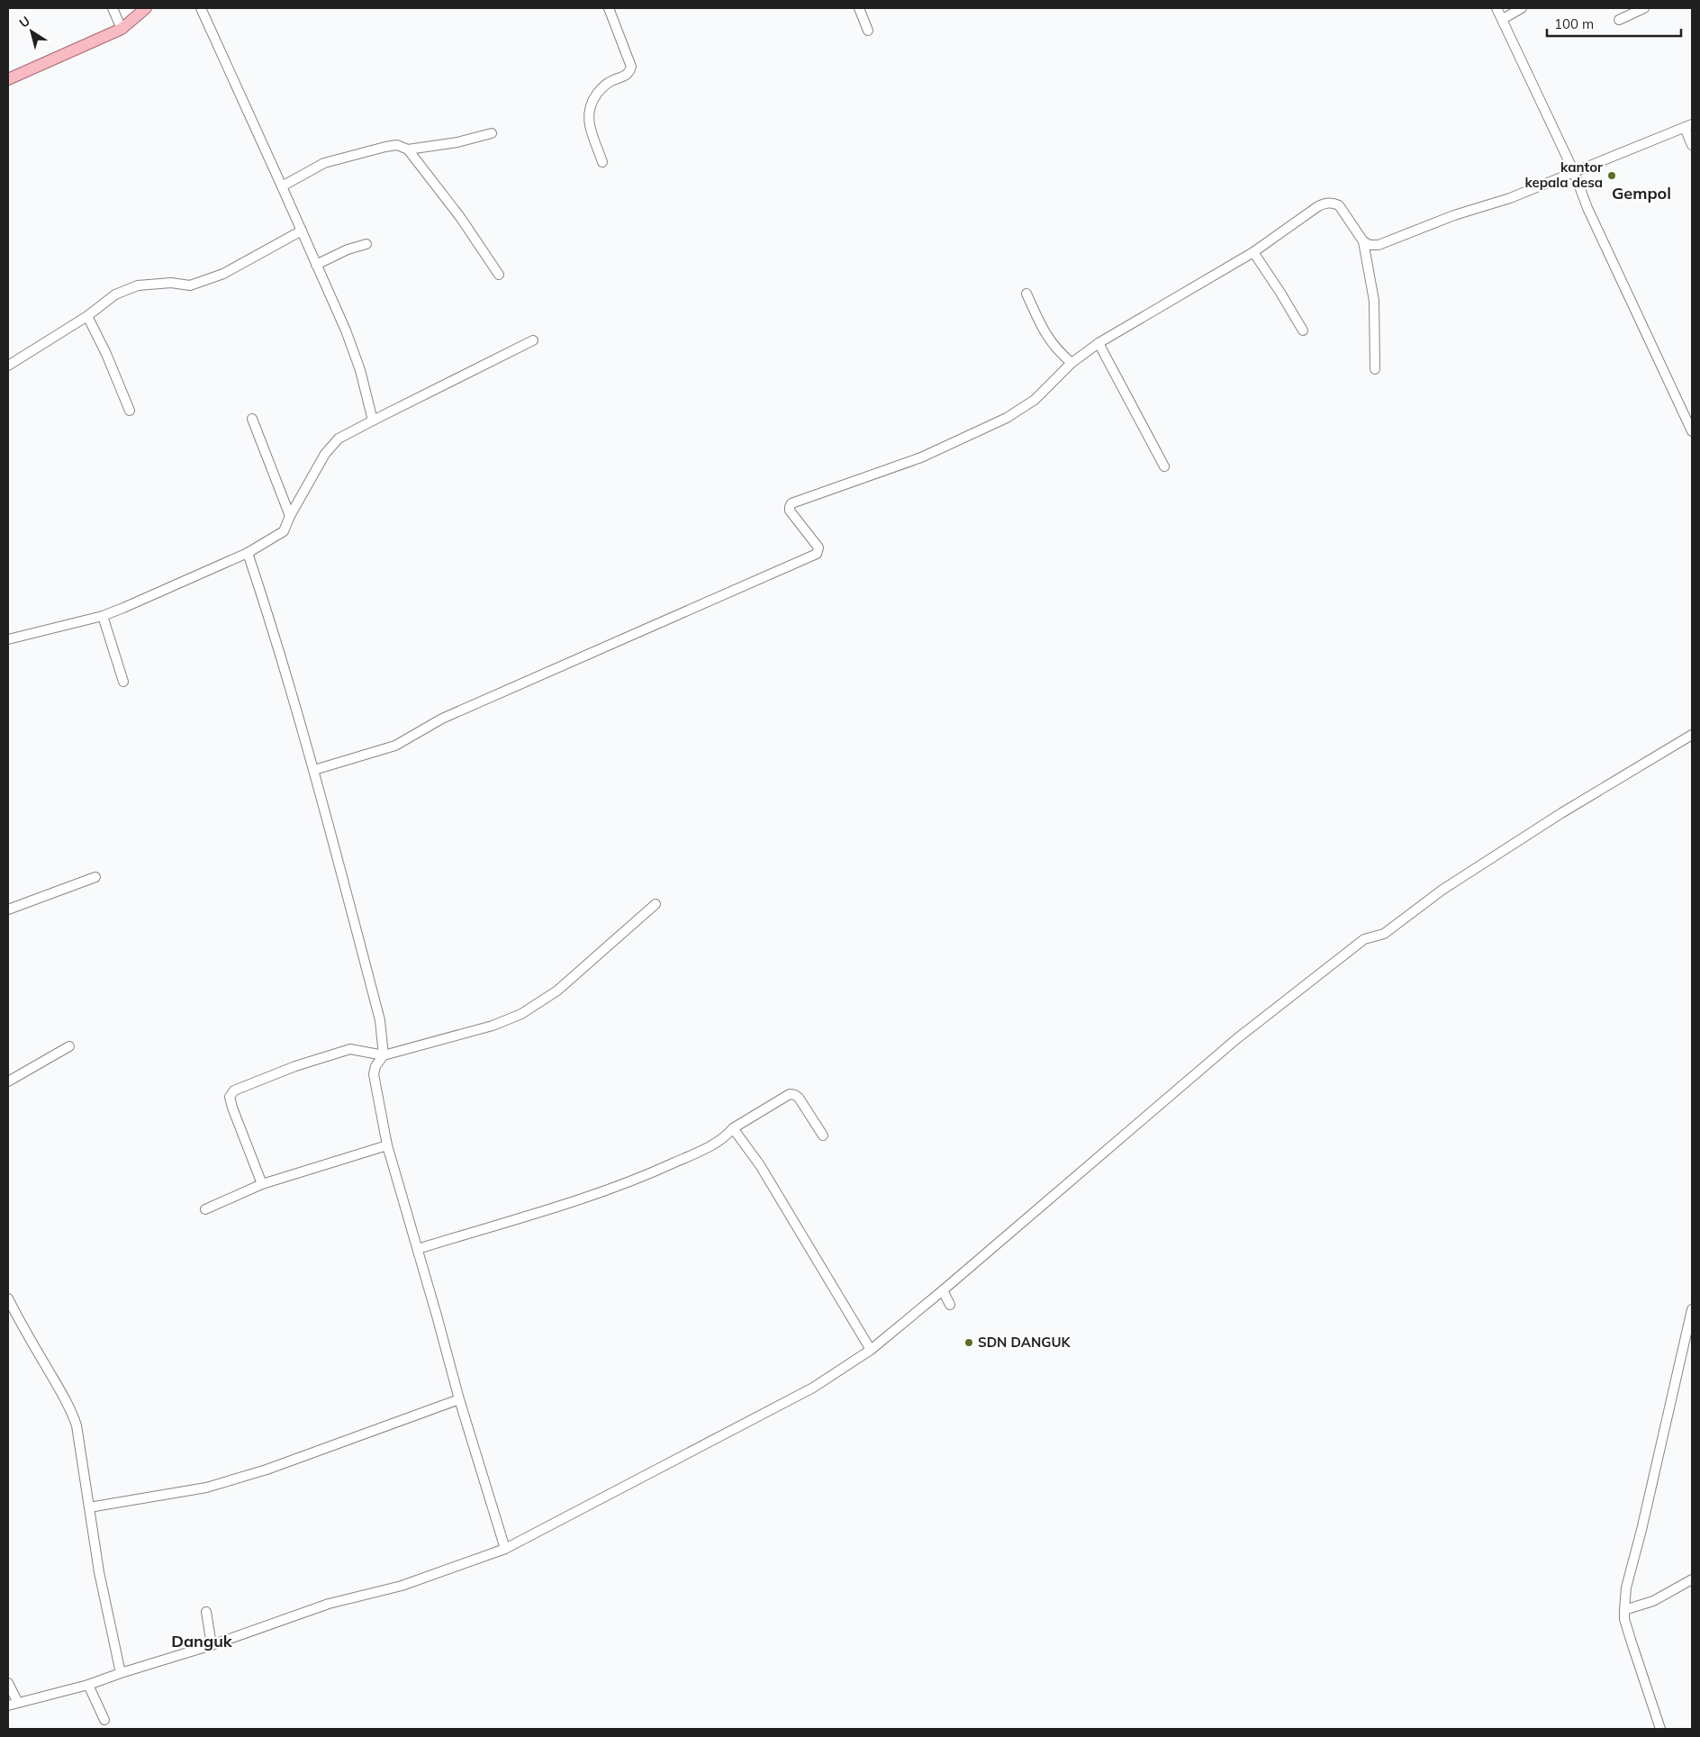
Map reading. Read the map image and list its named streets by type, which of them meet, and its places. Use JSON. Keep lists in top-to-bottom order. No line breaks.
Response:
{"districts":["Gempol","Danguk"],"places":["kantor kepala desa","SDN DANGUK"],"scale_bar":"100 m","north":"top left"}
